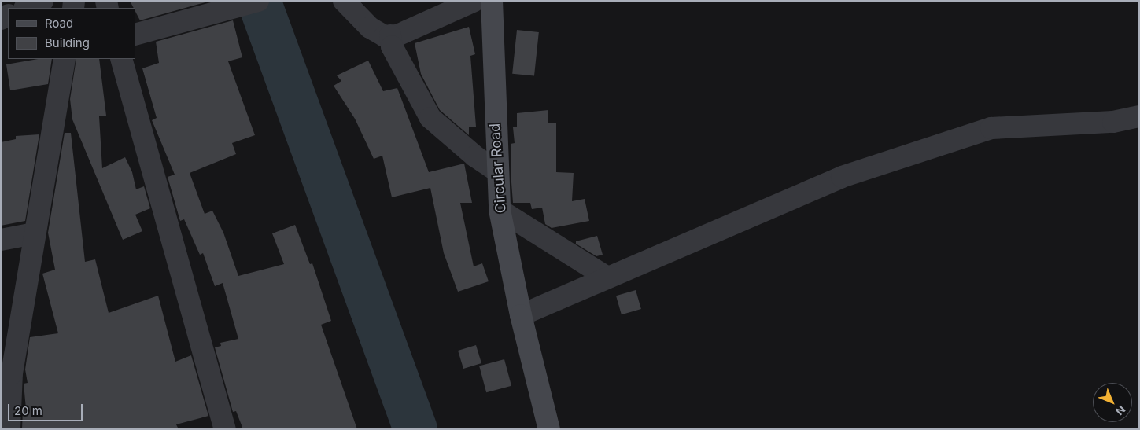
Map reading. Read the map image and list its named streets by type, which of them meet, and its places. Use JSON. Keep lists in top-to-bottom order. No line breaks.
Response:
{"streets":{"main road":["Circular Road"]},"legend":["Road","Building"],"scale_bar":"20 m","north":"bottom right"}
